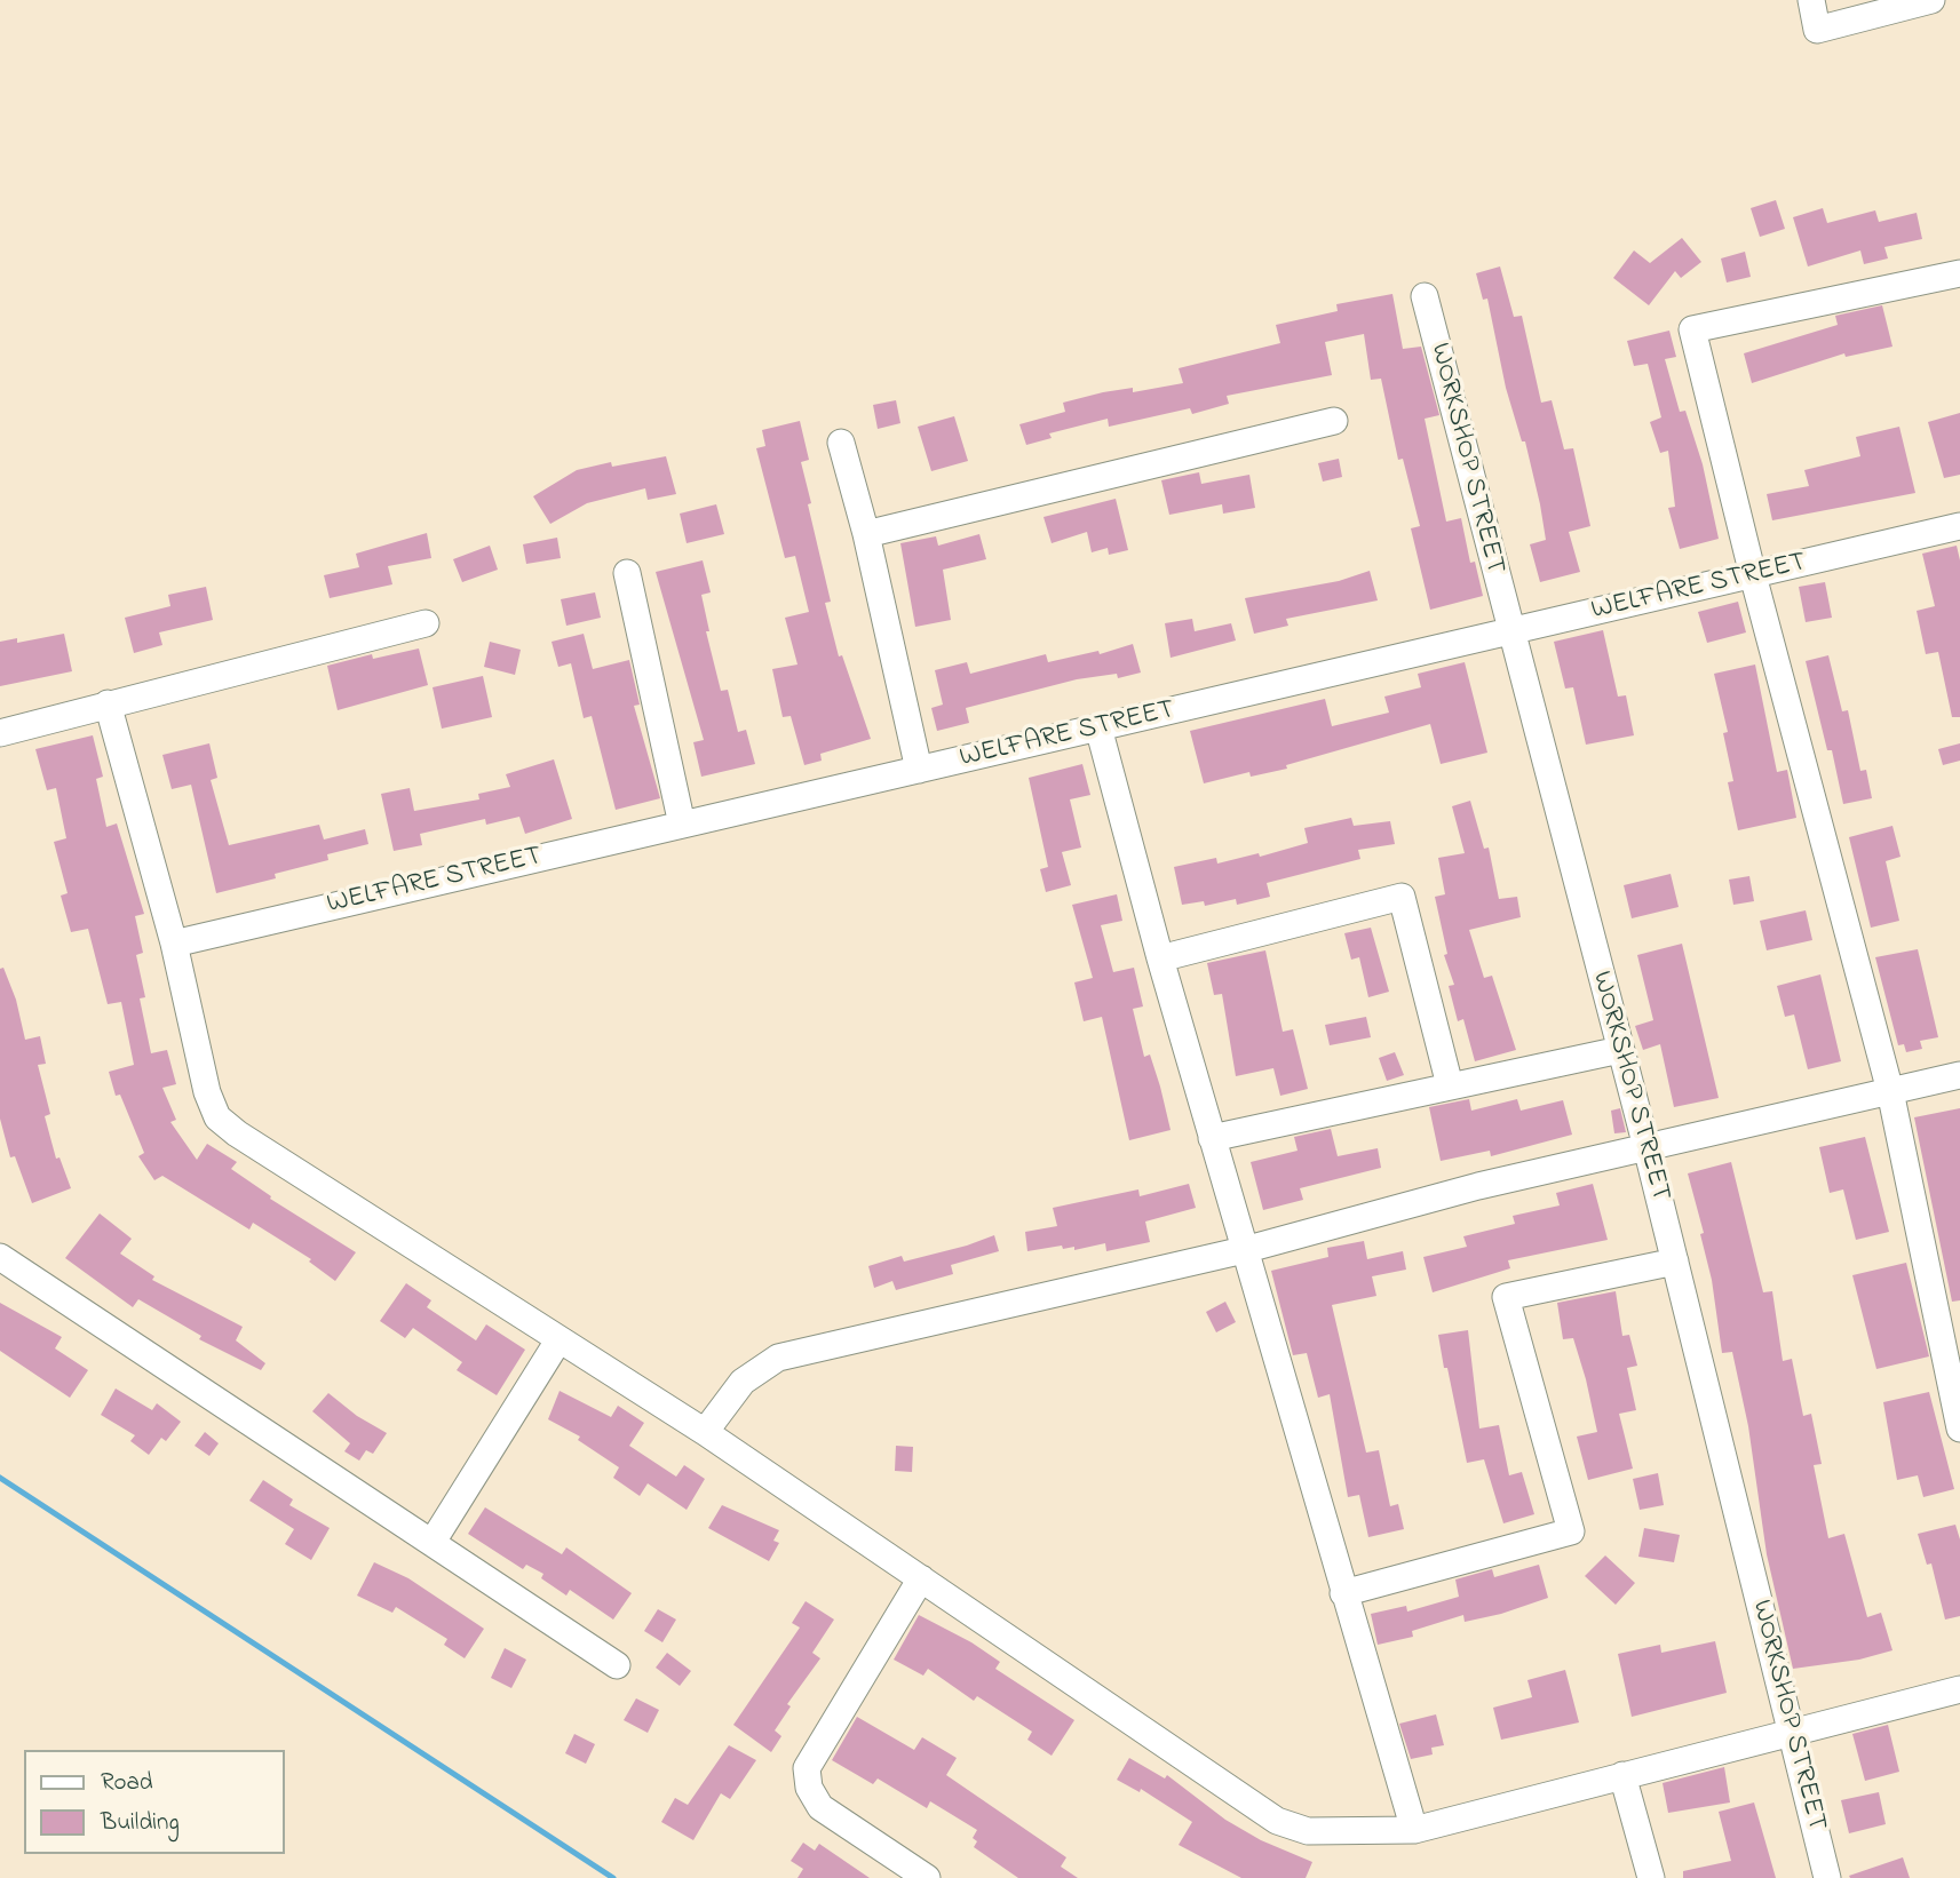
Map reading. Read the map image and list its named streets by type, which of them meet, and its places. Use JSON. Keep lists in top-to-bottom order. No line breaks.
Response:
{"streets":{"street":["WORKSHOP STREET","WELFARE STREET"]},"crossings":[["WORKSHOP STREET","WELFARE STREET"]],"legend":["Road","Building"]}
